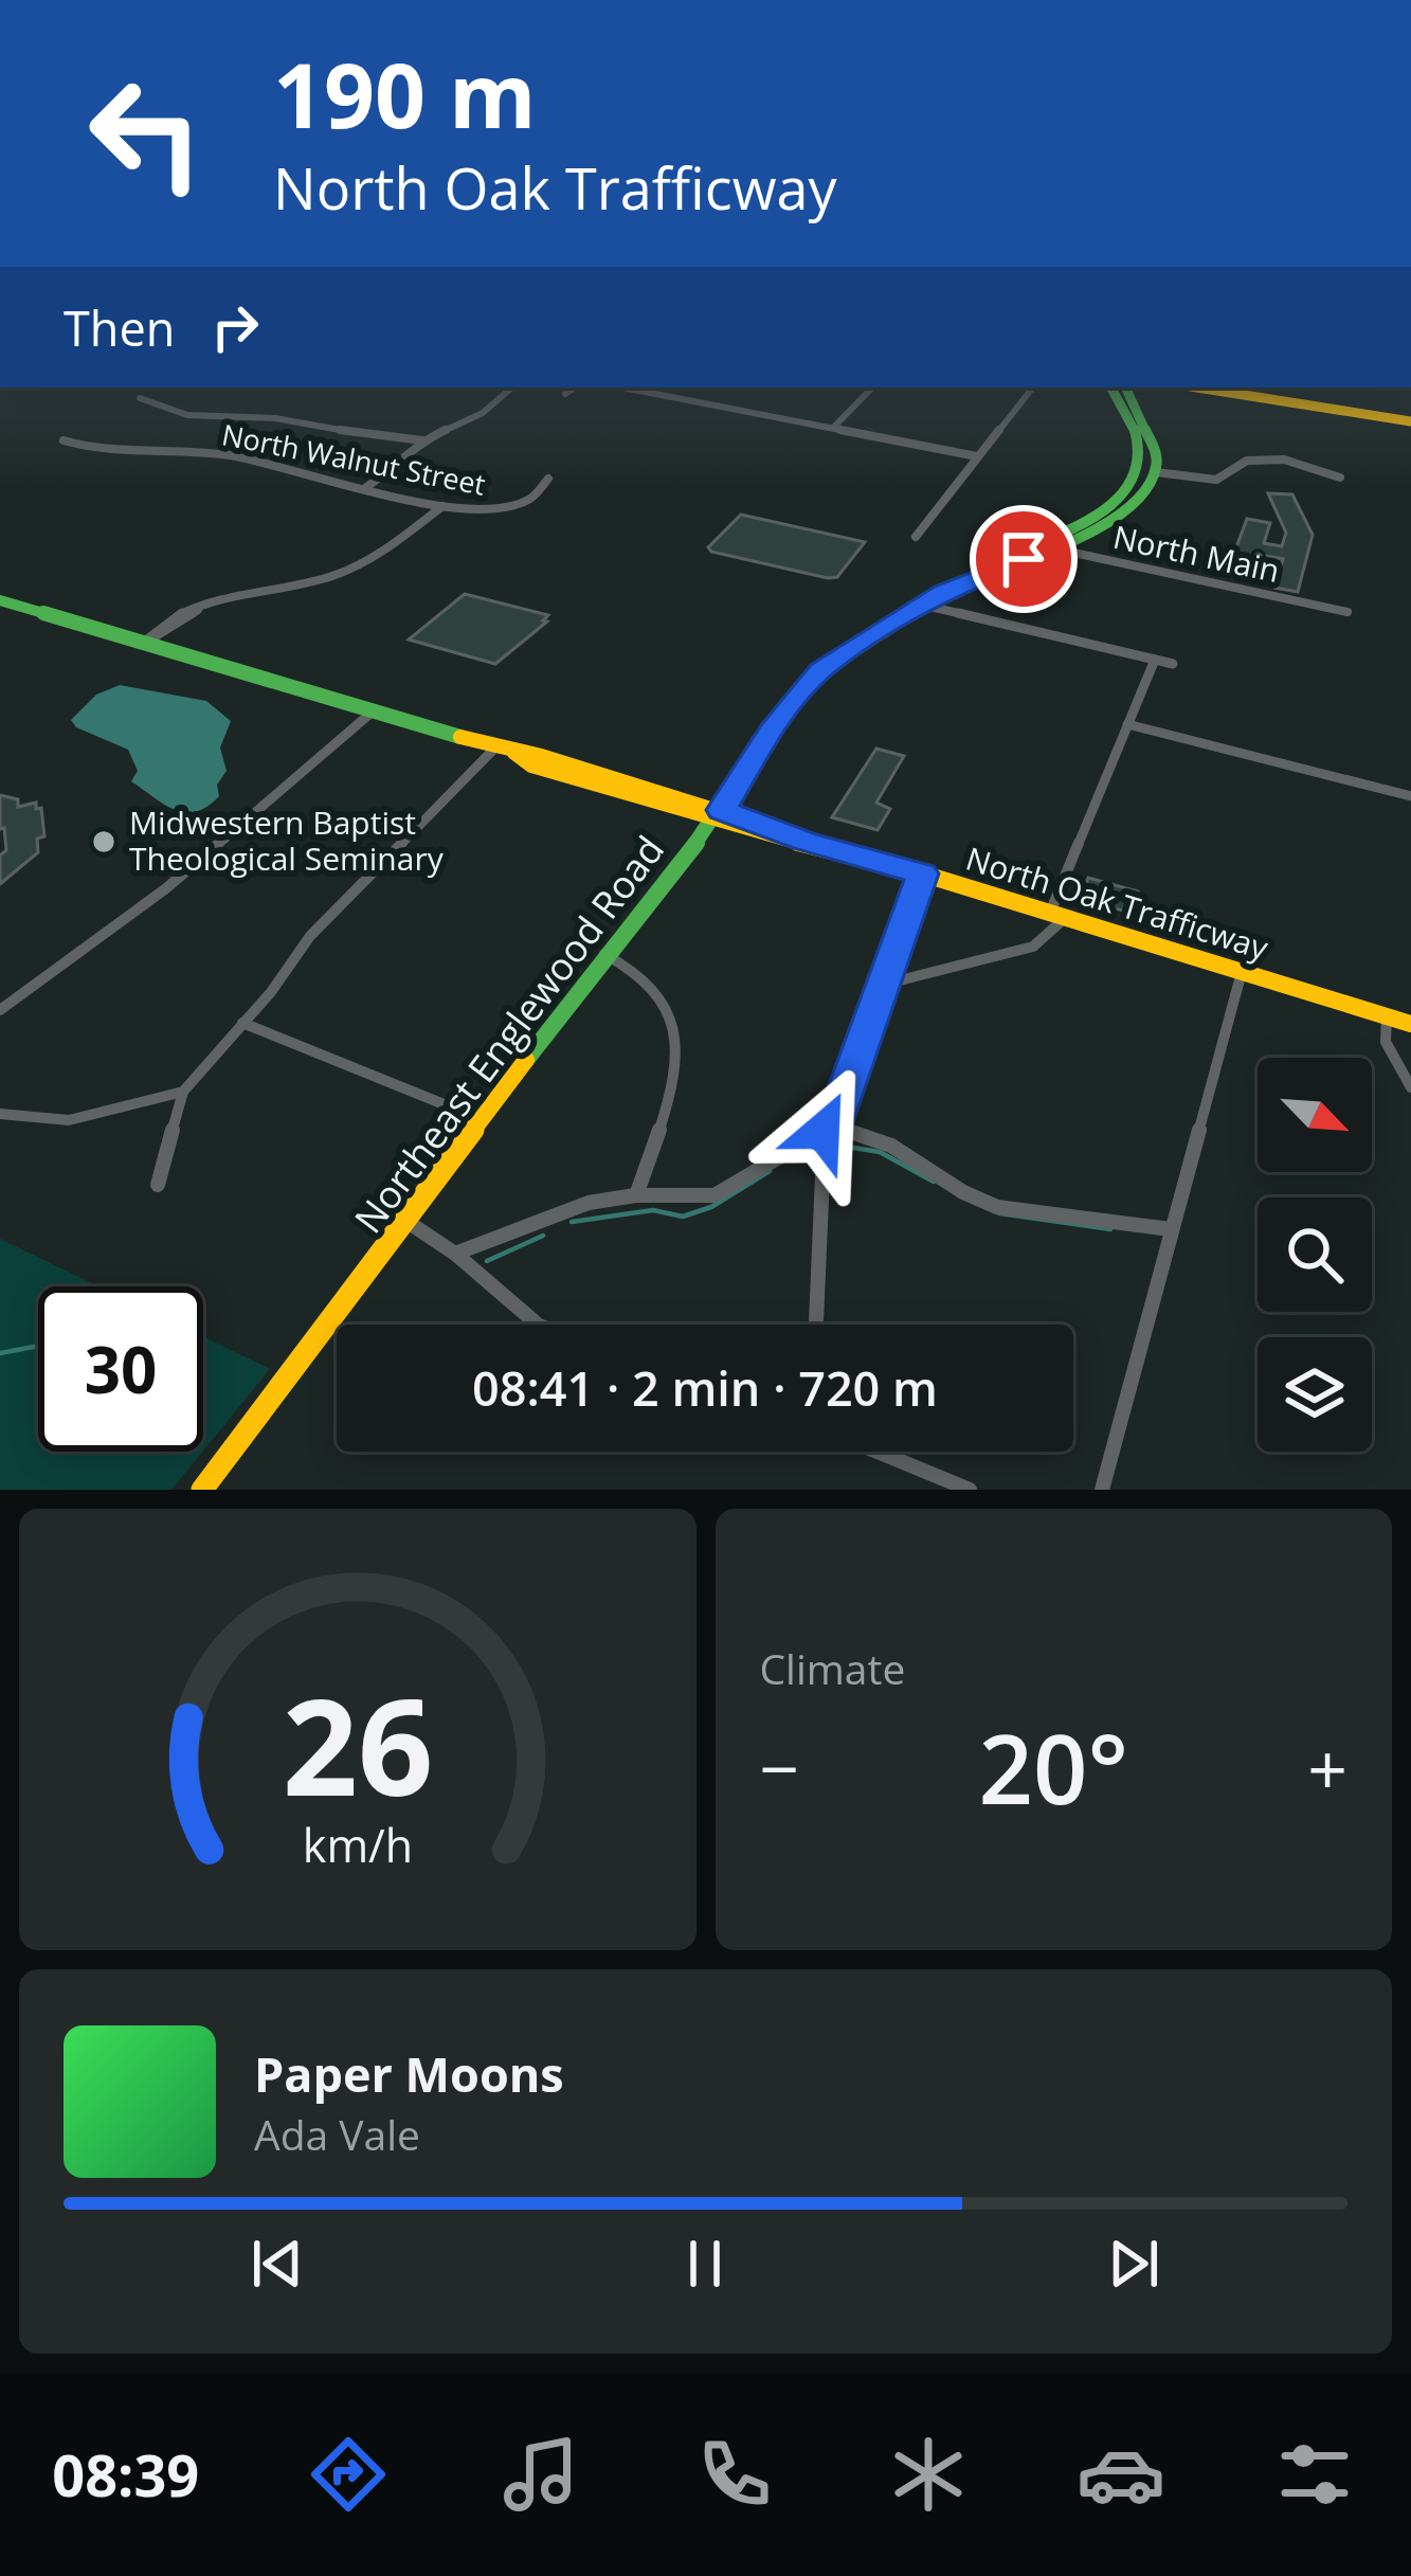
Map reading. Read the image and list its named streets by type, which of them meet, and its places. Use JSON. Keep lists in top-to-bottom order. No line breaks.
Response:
{"streets":{"main road":["North Oak Trafficway","Northeast Englewood Road"],"street":["North Walnut Street","North Main"]},"crossings":[["North Main","Northeast Englewood Road"],["North Oak Trafficway","Northeast Englewood Road"]],"places":["Midwestern Baptist Theological Seminary"],"north":"bottom right","page":{"turn":["190 m","North Oak Trafficway"],"then":"Then","limit":"30","trip":"08:41 · 2 min · 720 m","tile":"Climate","heat":["−","20°","+"],"song":["Paper Moons","Ada Vale"],"tabs":"08:39","gauge":["26","km/h"]}}
